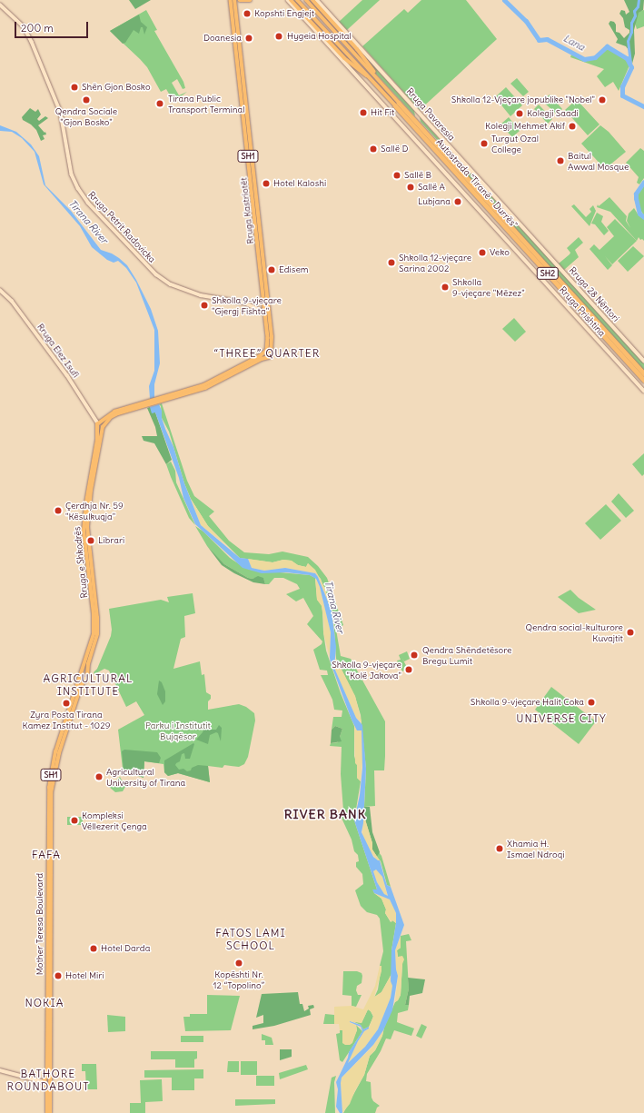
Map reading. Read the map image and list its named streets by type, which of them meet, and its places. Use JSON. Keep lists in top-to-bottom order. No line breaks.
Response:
{"streets":{"highway":["Autostrada \"Tiranë - Durrës\"","SH2"],"main road":["Rruga Pavaresia","SH1","Rruga Kastriotët","Rruga Petrit Radovicka","Rruga 28 Nëntori","Rruga Prishtina","Rruga Elez Isufi","Rruga e Shkodrës","Mother Teresa Boulevard"]},"crossings":[["Rruga Pavaresia","Rruga 28 Nëntori"],["SH1","Rruga Kastriotët"],["SH1","Rruga Petrit Radovicka"],["SH1","Rruga e Shkodrës"],["SH1","Mother Teresa Boulevard"],["Rruga Kastriotët","Rruga Petrit Radovicka"],["Rruga Elez Isufi","Rruga e Shkodrës"]],"districts":["“THREE” QUARTER","AGRICULTURAL INSTITUTE","UNIVERSE CITY","RIVER BANK","FAFA","FATOS LAMI SCHOOL","NOKIA","BATHORE ROUNDABOUT"],"water":["Lana","Tirana River"],"parks":["Parku i Institutit Bujqësor"],"places":["Kopshti Engjejt","Hygeia Hospital","Doanesia","Shën Gjon Bosko","Qendra Sociale \"Gjon Bosko\"","Shkolla 12-Vjeçare jopublike \"Nobel\"","Tirana Public Transport Terminal","Hit Fit","Kolegji Saadi","Kolegji Mehmet Akif","Turgut Ozal College","Sallë D","Baitul Awwal Mosque","Sallë B","Hotel Kaloshi","Sallë A","Lubjana","Veko","Shkolla 12-vjeçare Sarina 2002","Edisem","Shkolla 9-vjeçare \"Mëzez\"","Shkolla 9-vjeçare \"Gjergj Fishta\"","Çerdhja Nr. 59 \"Kësulkuqja\"","Librari","Qendra social-kulturore Kuvajtit","Qendra Shëndetësore Bregu Lumit","Shkolla 9-vjeçare \"Kolë Jakova\"","Shkolla 9-vjeçare Halit Coka","Zyra Posta Tirana Kamez Institut - 1029","Agricultural University of Tirana","Kompleksi Vëllezerit Çenga","Xhamia H. Ismael Ndroqi","Hotel Darda","Kopështi Nr. 12 “Topolino”","Hotel Miri"],"scale_bar":"200 m"}
